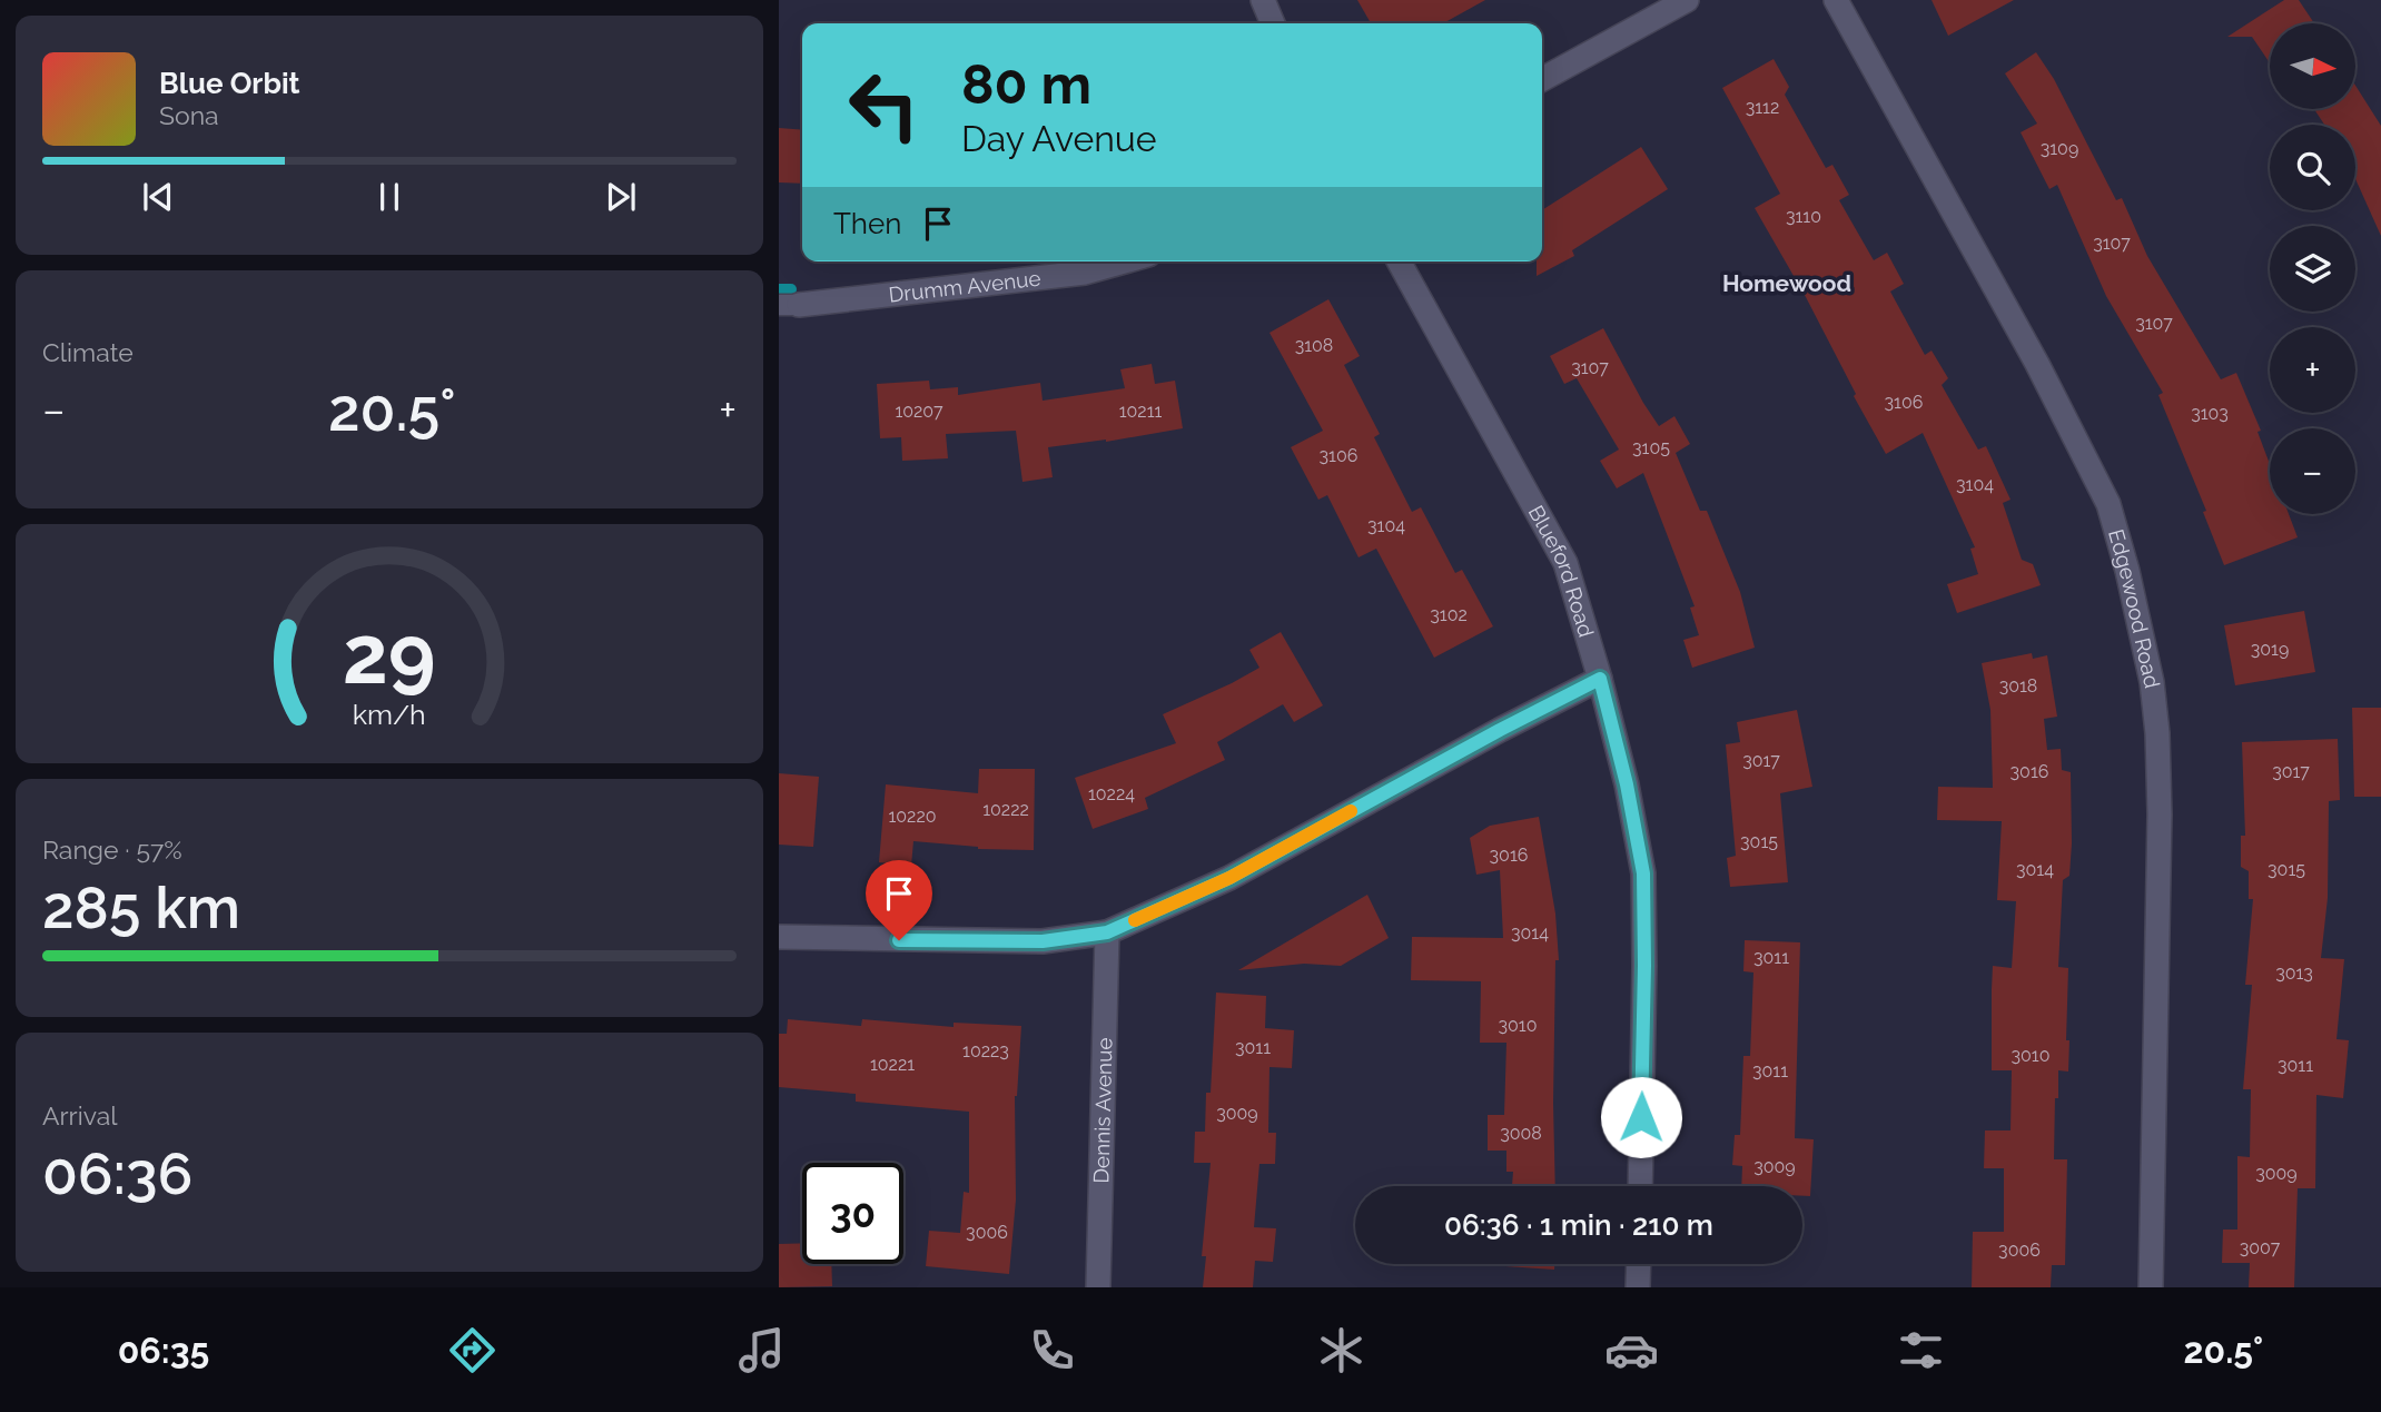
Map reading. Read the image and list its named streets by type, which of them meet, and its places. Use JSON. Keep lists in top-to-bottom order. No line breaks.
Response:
{"streets":{"street":["Drumm Avenue","Blueford Road","Edgewood Road","Dennis Avenue"]},"districts":["Homewood"],"house_numbers":["3112","3109","3110","3107","3107","3108","3107","3106","10207","10211","3103","3105","3106","3104","3104","3102","3019","3018","3017","3016","3017","10224","10222","10220","3015","3016","3014","3015","3014","3011","3013","3010","3011","10223","3010","10221","3011","3011","3009","3008","3009","3009","3006","3007","3006"],"north":"right","page":{"map_buttons":["+","−"],"turn":["80 m","Day Avenue"],"song":["Blue Orbit","Sona"],"then":"Then","tile":["Climate",["Range · 57%","285 km"],["Arrival","06:36"]],"heat":["−","20.5°","+"],"limit":"30","trip":"06:36 · 1 min · 210 m","tabs":["06:35","20.5°"],"gauge":["29","km/h"]}}
